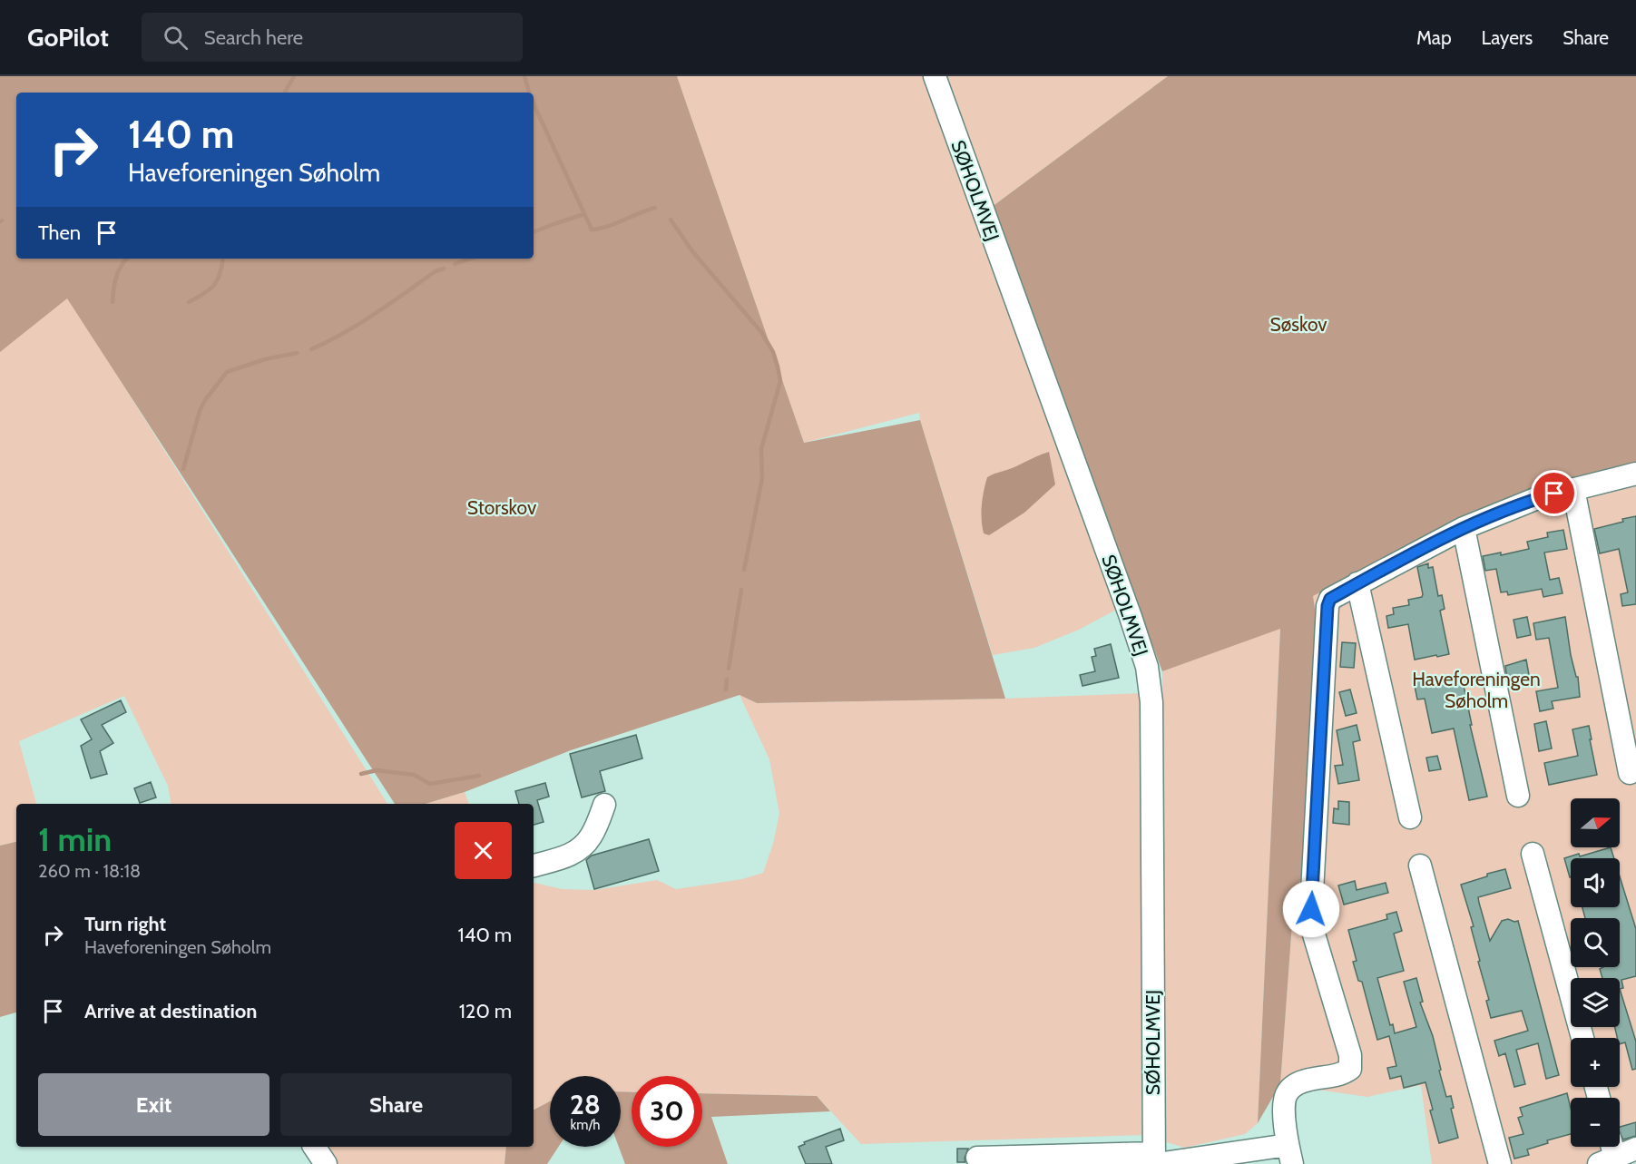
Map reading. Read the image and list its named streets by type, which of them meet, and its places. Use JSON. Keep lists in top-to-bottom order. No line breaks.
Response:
{"streets":{"street":["SØHOLMVEJ"]},"parks":["Søskov","Storskov","Haveforeningen Søholm"],"north":"right","page":{"header":"GoPilot","search":"Search here","nav":["Map","Layers","Share"],"turn":["140 m","Haveforeningen Søholm"],"then":"Then","map_buttons":["+","−"],"heading":["1 min","260 m · 18:18"],"list":[{"name":"Turn right","note":"Haveforeningen Søholm","value":"140 m"},{"name":"Arrive at destination","value":"120 m"}],"buttons":["Exit","Share"],"speed":"28 km/h","limit":"30"}}
